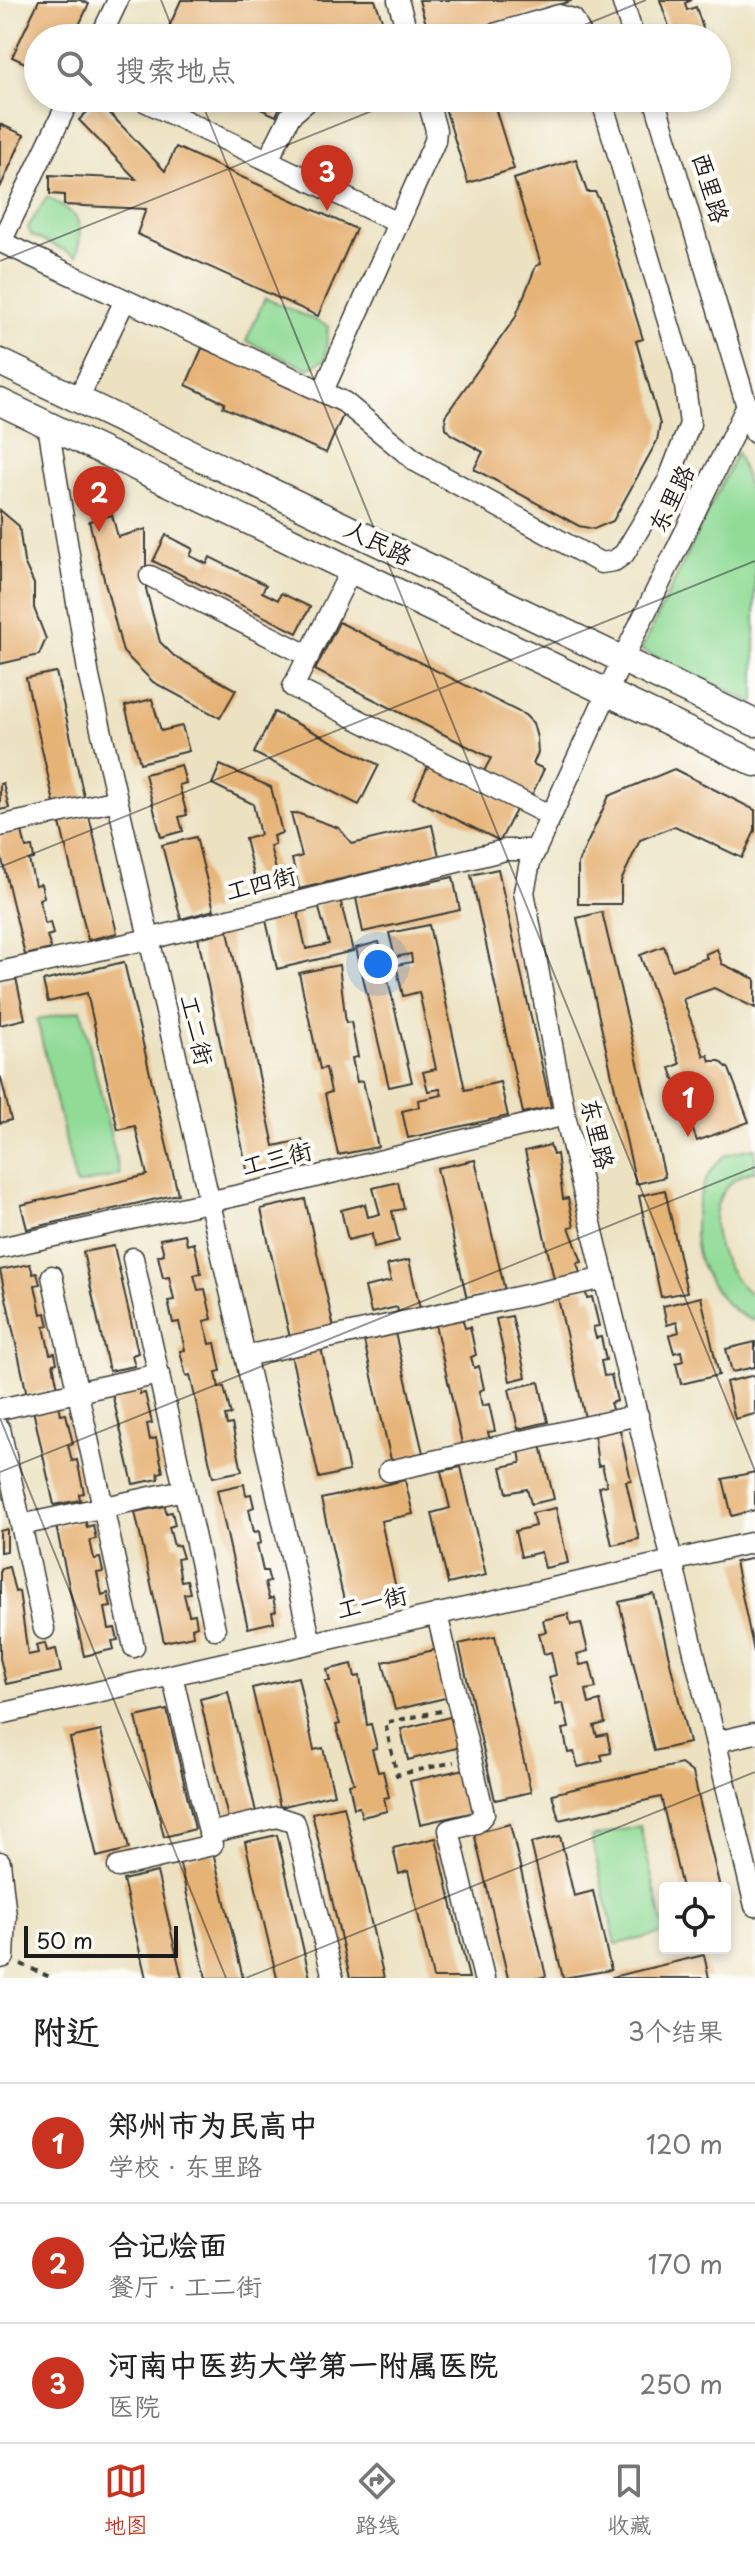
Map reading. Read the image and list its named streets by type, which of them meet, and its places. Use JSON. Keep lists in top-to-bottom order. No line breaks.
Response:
{"streets":{"main road":["人民路"],"street":["西里路","东里路","工四街","工二街","工三街","工一街"]},"crossings":[["西里路","东里路"],["东里路","人民路"],["东里路","工四街"],["东里路","工三街"],["东里路","工一街"],["人民路","工二街"],["工四街","工二街"],["工二街","工三街"],["工二街","工一街"]],"scale_bar":"50 m","page":{"search":"搜索地点","pins":["3","2","1"],"scale":"50 m","heading":["附近","3个结果"],"list":[{"mark":"1","name":"郑州市为民高中","note":"学校 · 东里路","value":"120 m"},{"mark":"2","name":"合记烩面","note":"餐厅 · 工二街","value":"170 m"},{"mark":"3","name":"河南中医药大学第一附属医院","note":"医院","value":"250 m"}],"nav":["地图","路线","收藏"]}}
